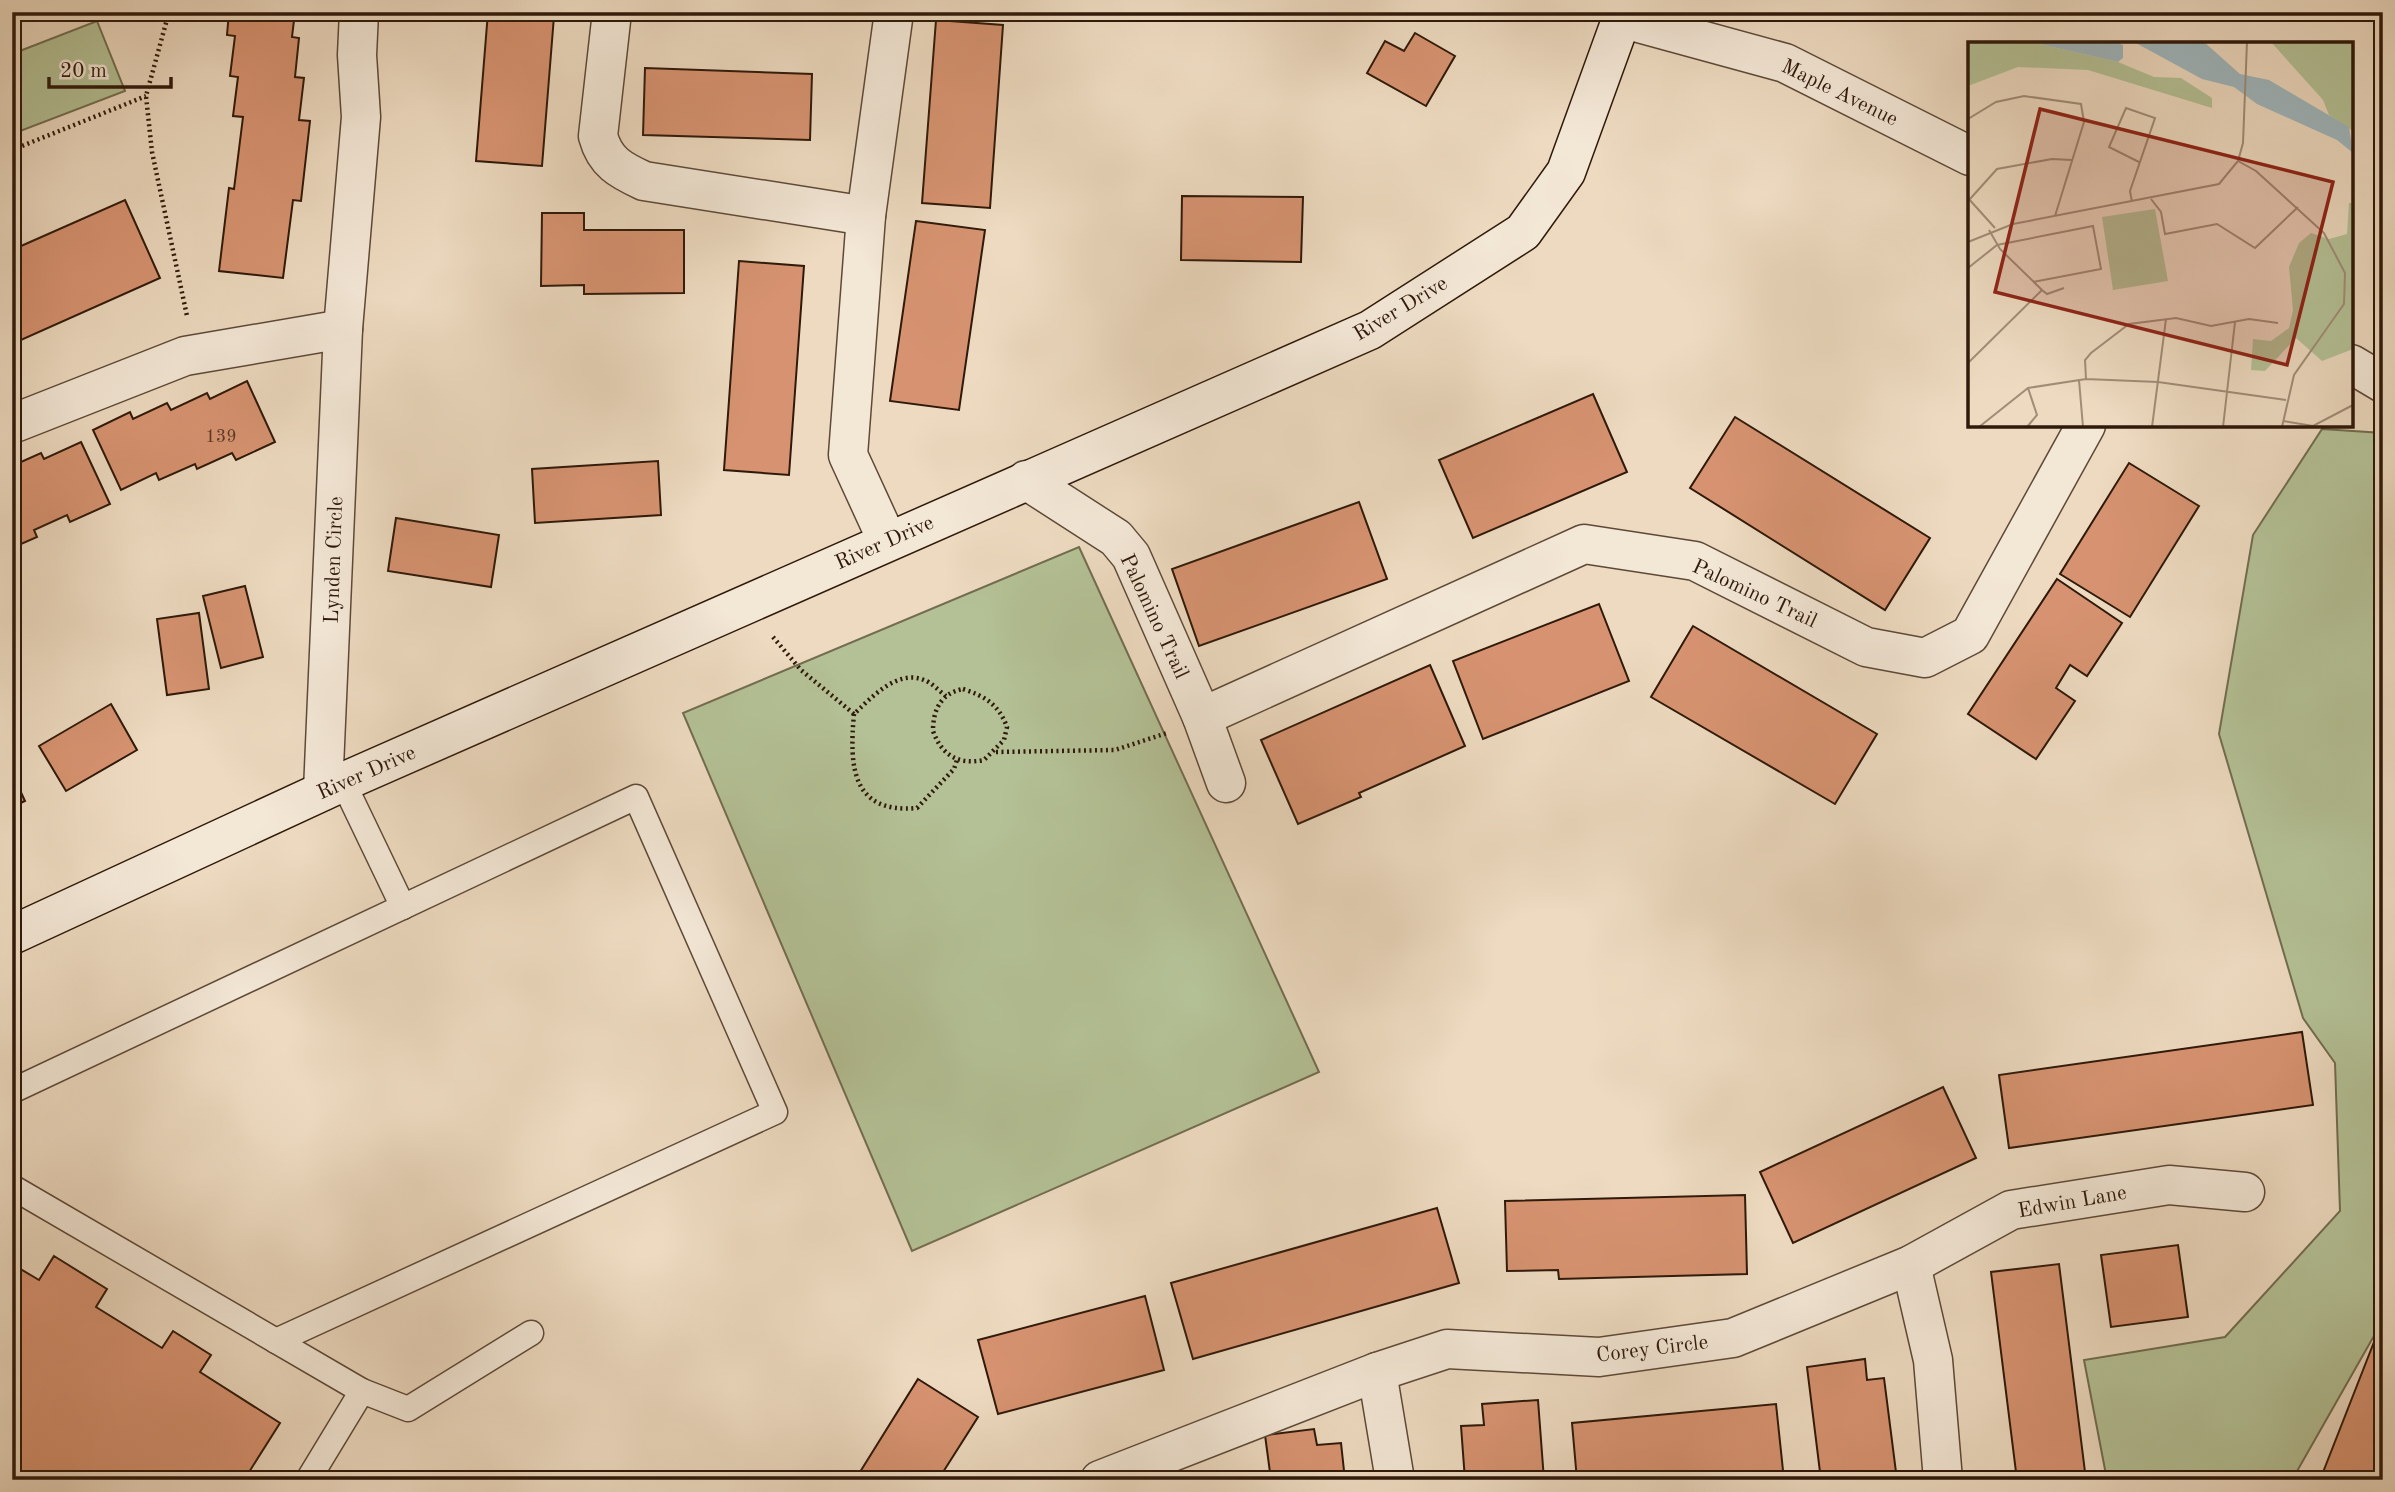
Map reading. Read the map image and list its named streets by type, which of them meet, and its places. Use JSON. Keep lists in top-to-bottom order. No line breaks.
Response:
{"streets":{"street":["Maple Avenue","River Drive","Lynden Circle","Palomino Trail","Edwin Lane","Corey Circle"]},"crossings":[["Maple Avenue","River Drive"],["River Drive","Lynden Circle"],["River Drive","Palomino Trail"],["Edwin Lane","Corey Circle"]],"house_numbers":["139"],"scale_bar":"20 m"}
